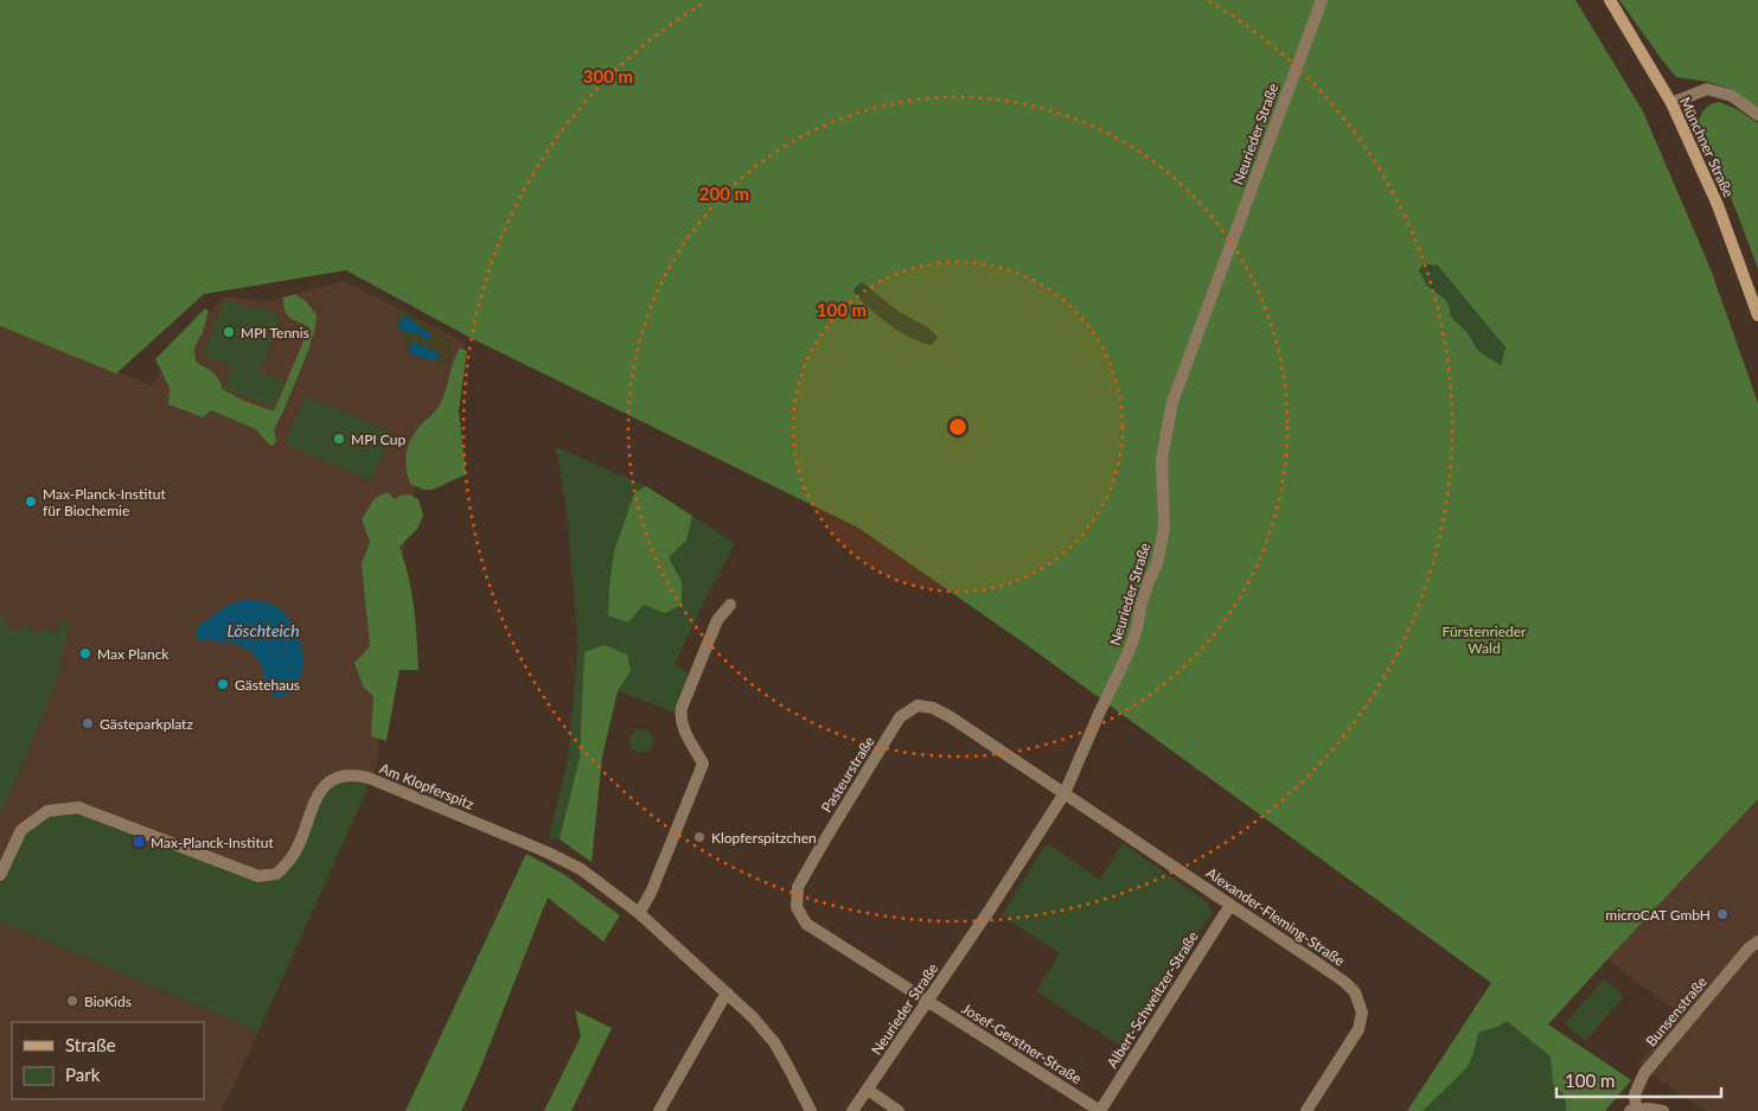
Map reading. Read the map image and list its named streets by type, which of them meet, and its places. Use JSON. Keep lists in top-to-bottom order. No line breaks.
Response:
{"streets":{"main road":["Münchner Straße"],"street":["Neurieder Straße","Pasteurstraße","Am Klopferspitz","Alexander-Fleming-Straße","Albert-Schweitzer-Straße","Bunsenstraße","Josef-Gerstner-Straße"]},"crossings":[["Neurieder Straße","Pasteurstraße"],["Neurieder Straße","Alexander-Fleming-Straße"],["Neurieder Straße","Josef-Gerstner-Straße"],["Pasteurstraße","Alexander-Fleming-Straße"],["Pasteurstraße","Josef-Gerstner-Straße"],["Alexander-Fleming-Straße","Albert-Schweitzer-Straße"],["Albert-Schweitzer-Straße","Josef-Gerstner-Straße"]],"water":["Löschteich"],"parks":["Fürstenrieder Wald"],"places":{"other":["MPI Tennis","MPI Cup","Max-Planck-Institut für Biochemie","Max Planck","Gästehaus","Gästeparkplatz","Klopferspitzchen","microCAT GmbH","BioKids"],"transit":["Max-Planck-Institut"]},"legend":["Straße","Park"],"scale_bar":"100 m","rings":["300 m","200 m","100 m"]}
